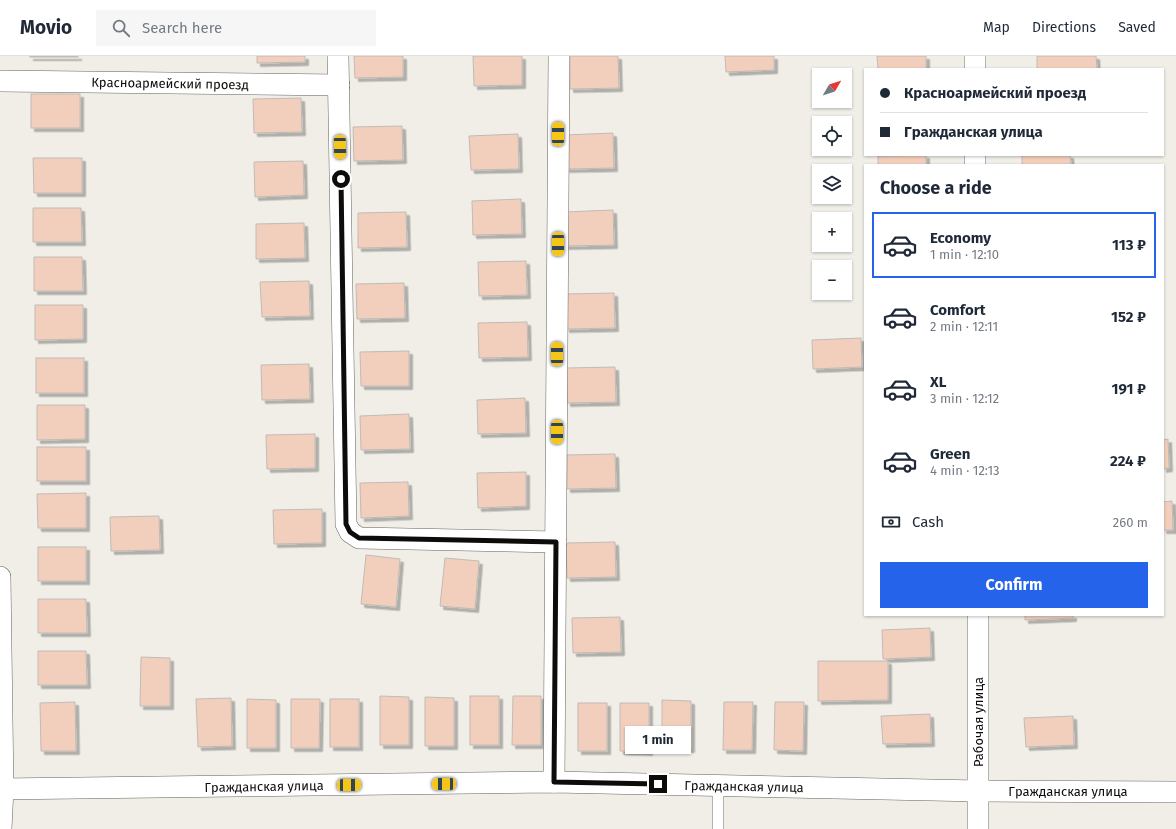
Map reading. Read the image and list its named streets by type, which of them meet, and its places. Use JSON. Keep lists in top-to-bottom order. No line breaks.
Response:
{"streets":{"street":["Красноармейский проезд","Рабочая улица","Гражданская улица"]},"crossings":[["Рабочая улица","Гражданская улица"]],"north":"top right","page":{"header":"Movio","search":"Search here","nav":["Map","Directions","Saved"],"map_buttons":["+","−"],"banner":["Красноармейский проезд","Гражданская улица"],"heading":"Choose a ride","list":[{"name":"Economy","note":"1 min · 12:10","value":"113 ₽"},{"name":"Comfort","note":"2 min · 12:11","value":"152 ₽"},{"name":"XL","note":"3 min · 12:12","value":"191 ₽"},{"name":"Green","note":"4 min · 12:13","value":"224 ₽"}],"pay":["Cash","260 m"],"buttons":"Confirm","bubble":"1 min"}}
